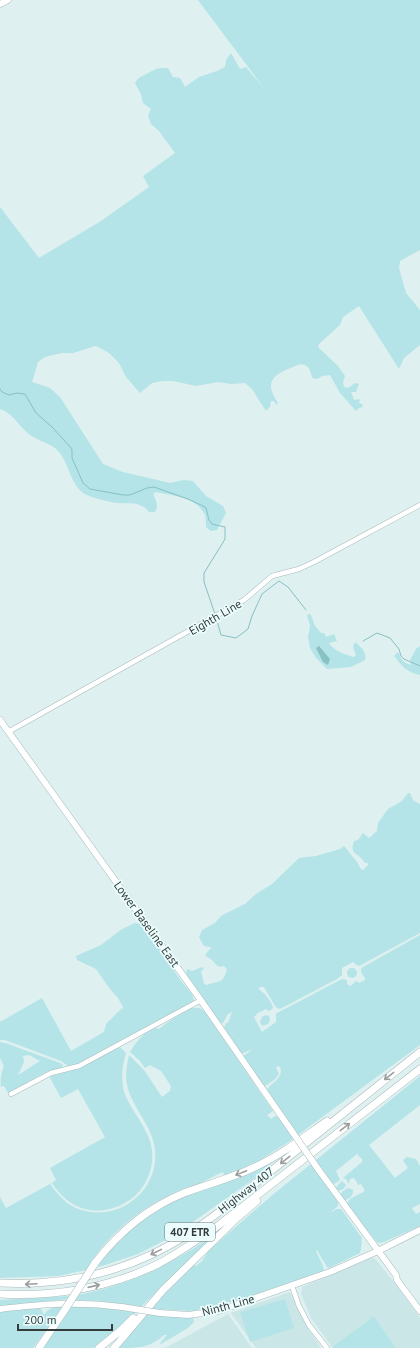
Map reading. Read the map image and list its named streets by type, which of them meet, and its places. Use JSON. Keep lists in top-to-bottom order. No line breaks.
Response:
{"streets":{"highway":["Highway 407","407 ETR"],"main road":["Lower Baseline East","Ninth Line"],"street":["Eighth Line"]},"crossings":[["Eighth Line","Lower Baseline East"],["Lower Baseline East","Ninth Line"]],"scale_bar":"200 m"}
